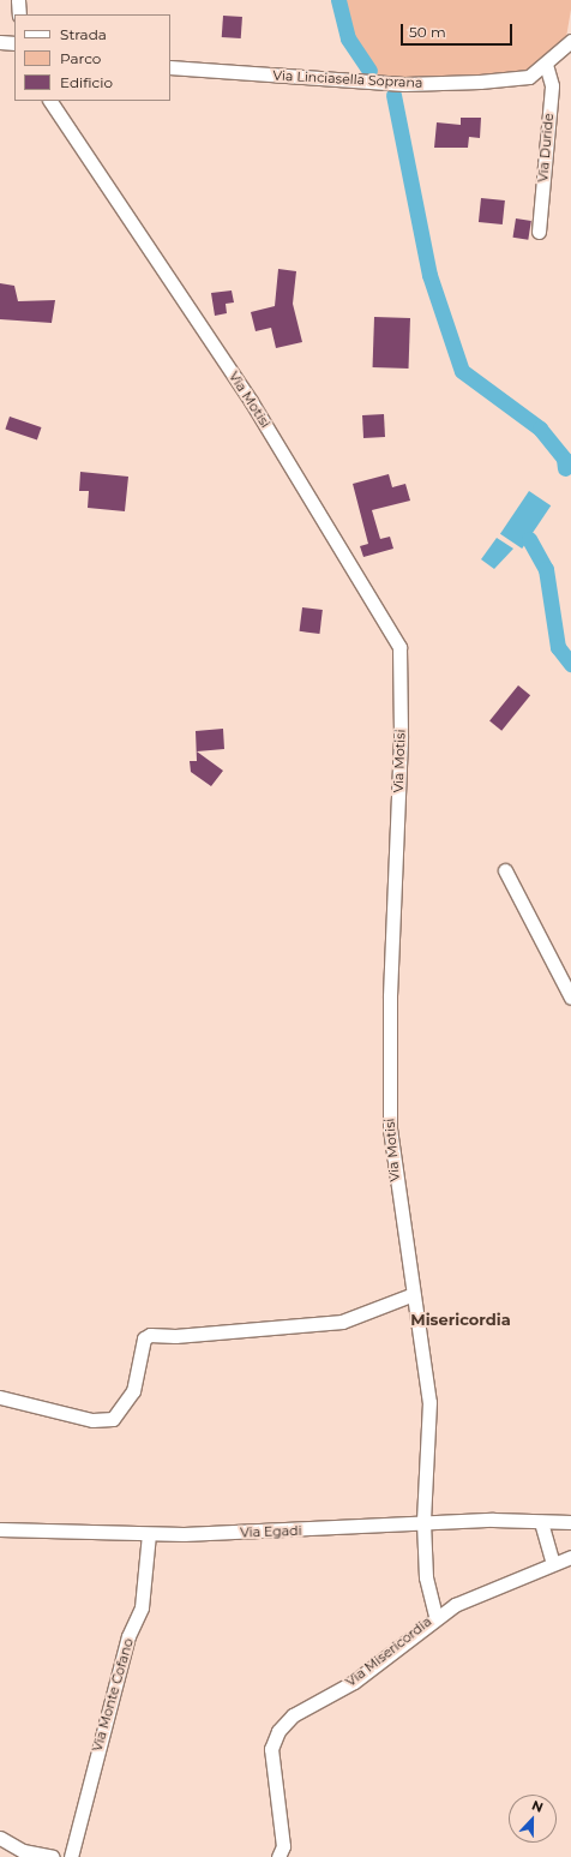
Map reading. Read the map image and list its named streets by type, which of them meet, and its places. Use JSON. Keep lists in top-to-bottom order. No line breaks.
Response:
{"streets":{"street":["Via Linciasella Soprana","Via Duride","Via Motisi","Via Egadi","Via Misericordia","Via Monte Cofano"]},"crossings":[["Via Linciasella Soprana","Via Duride"],["Via Motisi","Via Egadi"],["Via Motisi","Via Misericordia"],["Via Egadi","Via Monte Cofano"]],"districts":["Misericordia"],"legend":["Strada","Parco","Edificio"],"scale_bar":"50 m","north":"top"}
